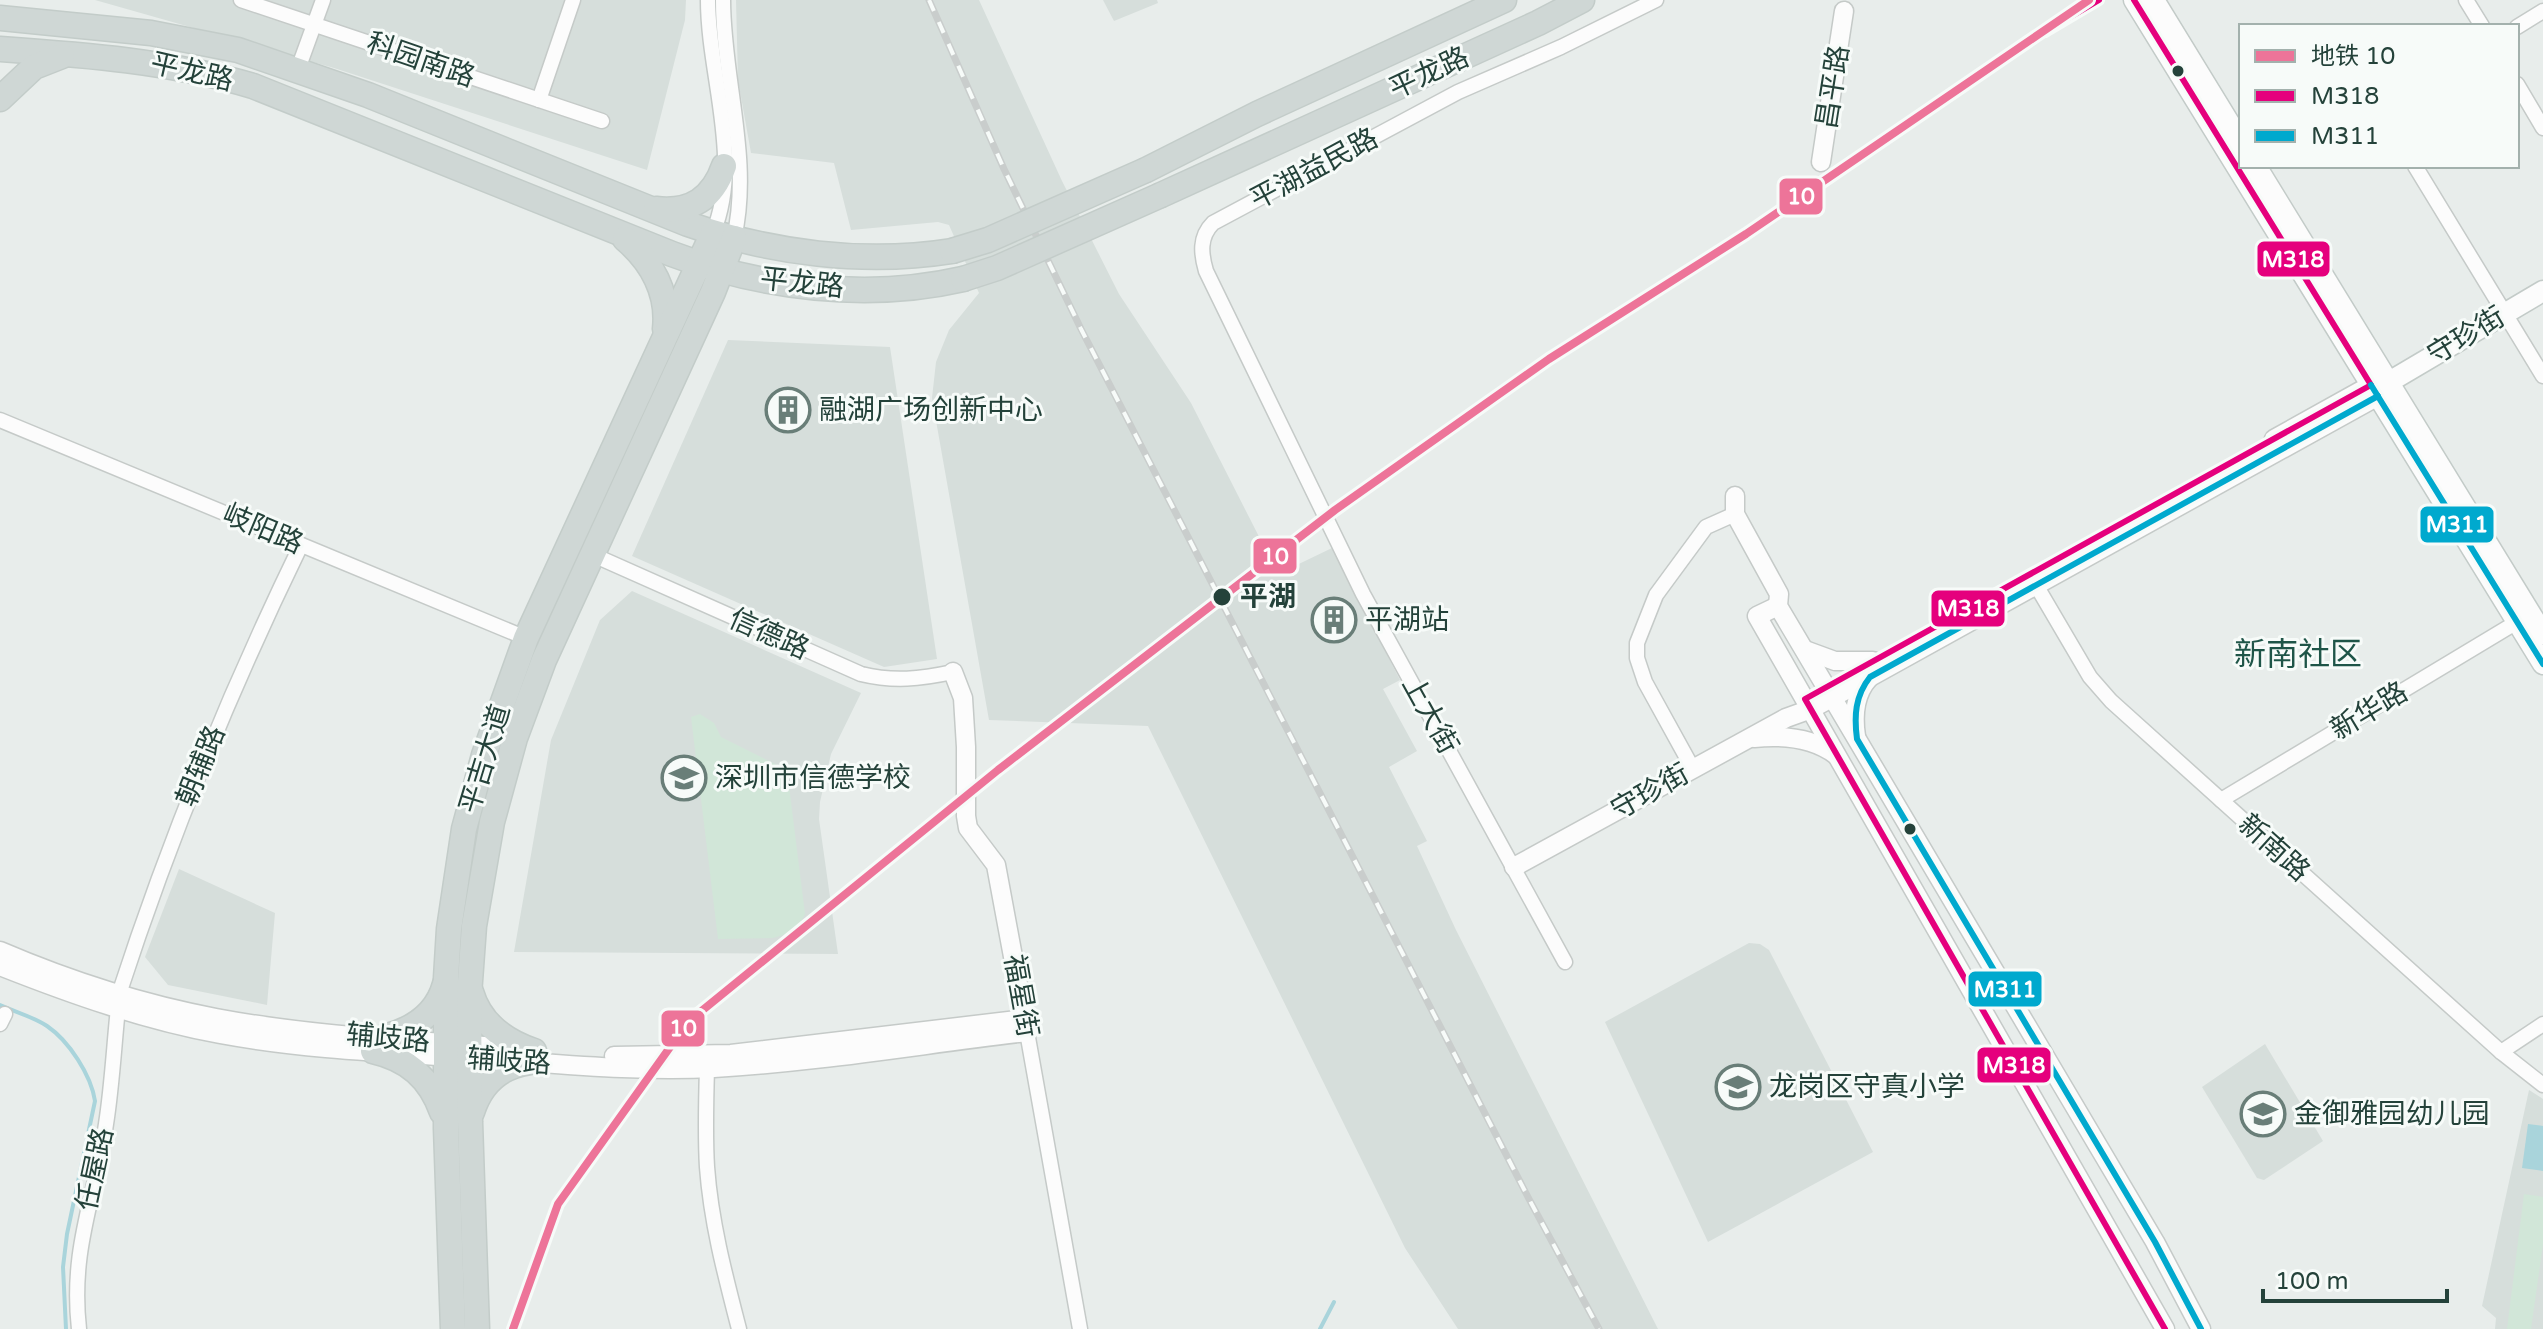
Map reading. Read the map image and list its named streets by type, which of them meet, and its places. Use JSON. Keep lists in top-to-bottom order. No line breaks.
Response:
{"streets":{"main road":["平龙路","守珍街","平吉大道"],"street":["科园南路","昌平路","平湖益民路","岐阳路","信德路","新华路","上大街","朝辅路","新南路","福星街","辅歧路","辅岐路","任屋路"]},"crossings":[["平龙路","平吉大道"],["平湖益民路","上大街"],["守珍街","上大街"],["守珍街","新南路"],["岐阳路","平吉大道"],["岐阳路","朝辅路"],["信德路","平吉大道"],["信德路","福星街"],["新华路","新南路"],["平吉大道","辅歧路"],["平吉大道","辅岐路"],["朝辅路","辅歧路"],["朝辅路","任屋路"],["福星街","辅岐路"],["辅歧路","辅岐路"],["辅歧路","任屋路"]],"districts":["新南社区"],"places":{"building":["融湖广场创新中心","平湖站"],"other":["平湖"],"school or university":["深圳市信德学校","龙岗区守真小学","金御雅园幼儿园"]},"lines":["metro line 10","transit line M318","transit line M311"],"legend":["地铁 10","M318","M311"],"scale_bar":"100 m"}
